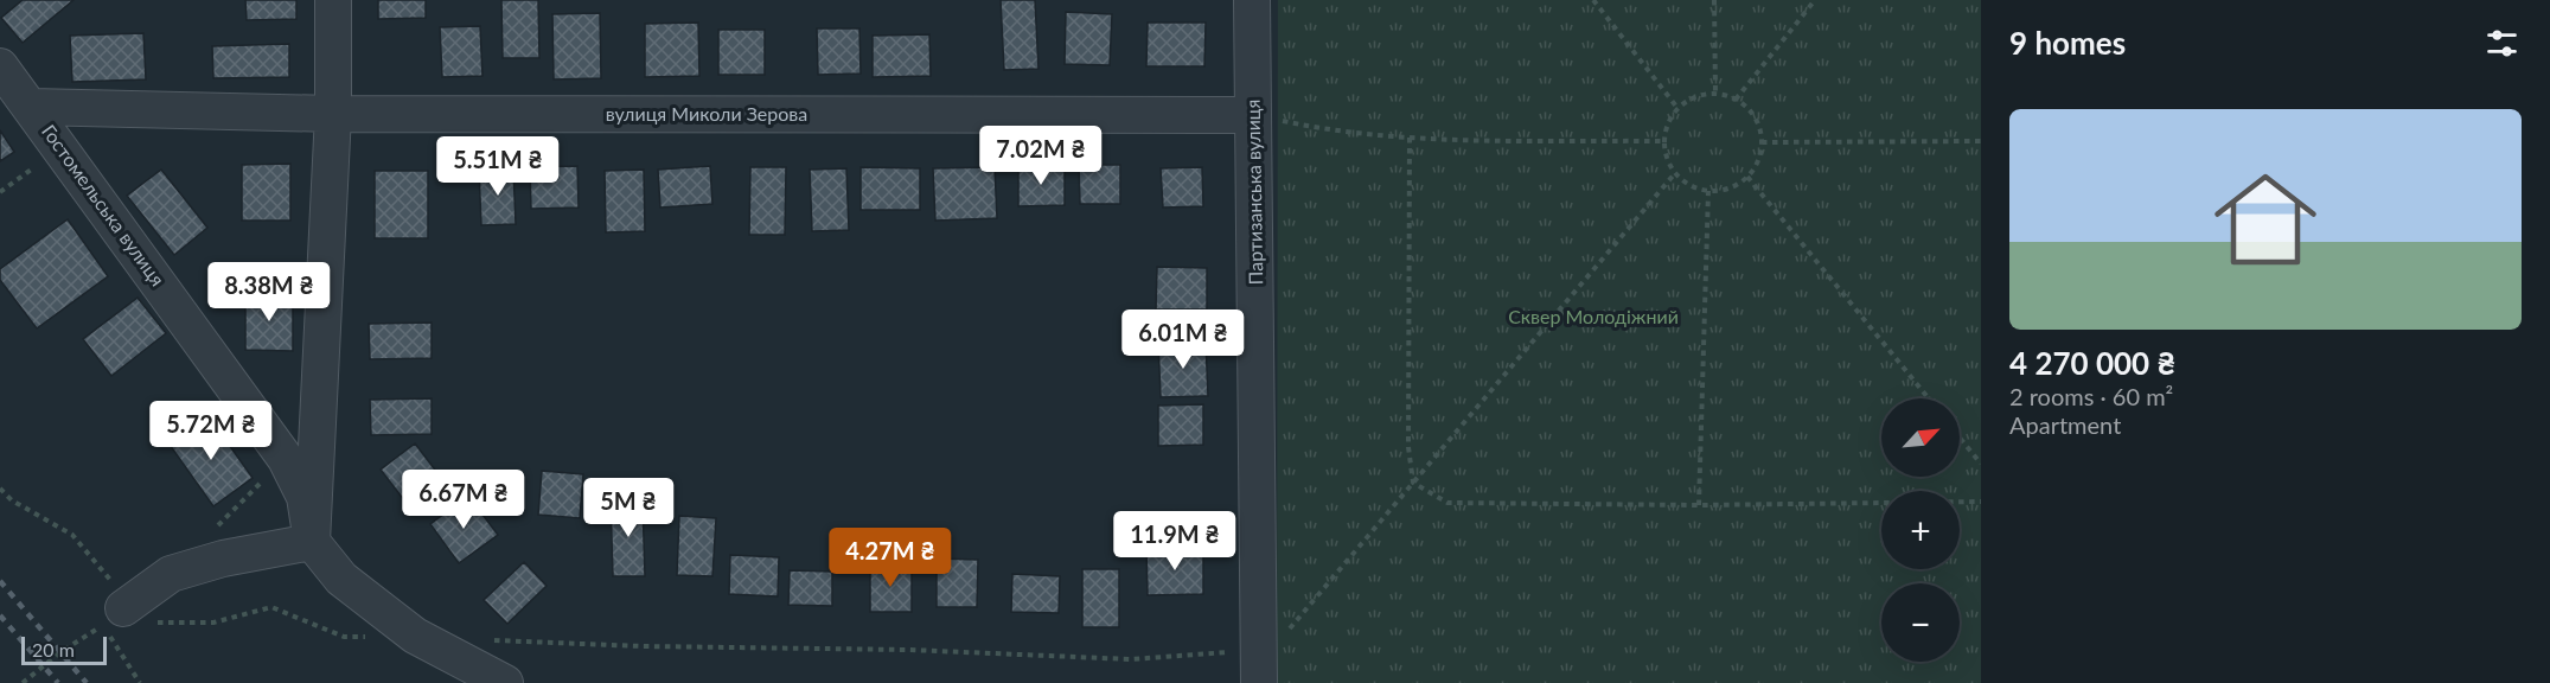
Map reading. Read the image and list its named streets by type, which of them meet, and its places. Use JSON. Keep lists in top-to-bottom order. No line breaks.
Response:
{"streets":{"street":["вулиця Миколи Зерова","Партизанська вулиця","Гостомельська вулиця"]},"crossings":[["вулиця Миколи Зерова","Партизанська вулиця"],["вулиця Миколи Зерова","Гостомельська вулиця"]],"parks":["Сквер Молодіжний"],"scale_bar":"20 m","north":"top right","page":{"heading":"9 homes","list":[{"name":"4 270 000 ₴","note":"2 rooms · 60 m² · Apartment"}],"price":["7.02M ₴","5.51M ₴","8.38M ₴","6.01M ₴","5.72M ₴","6.67M ₴","5M ₴","11.9M ₴","4.27M ₴"],"map_buttons":["+","−"],"scale":"20 m"}}
